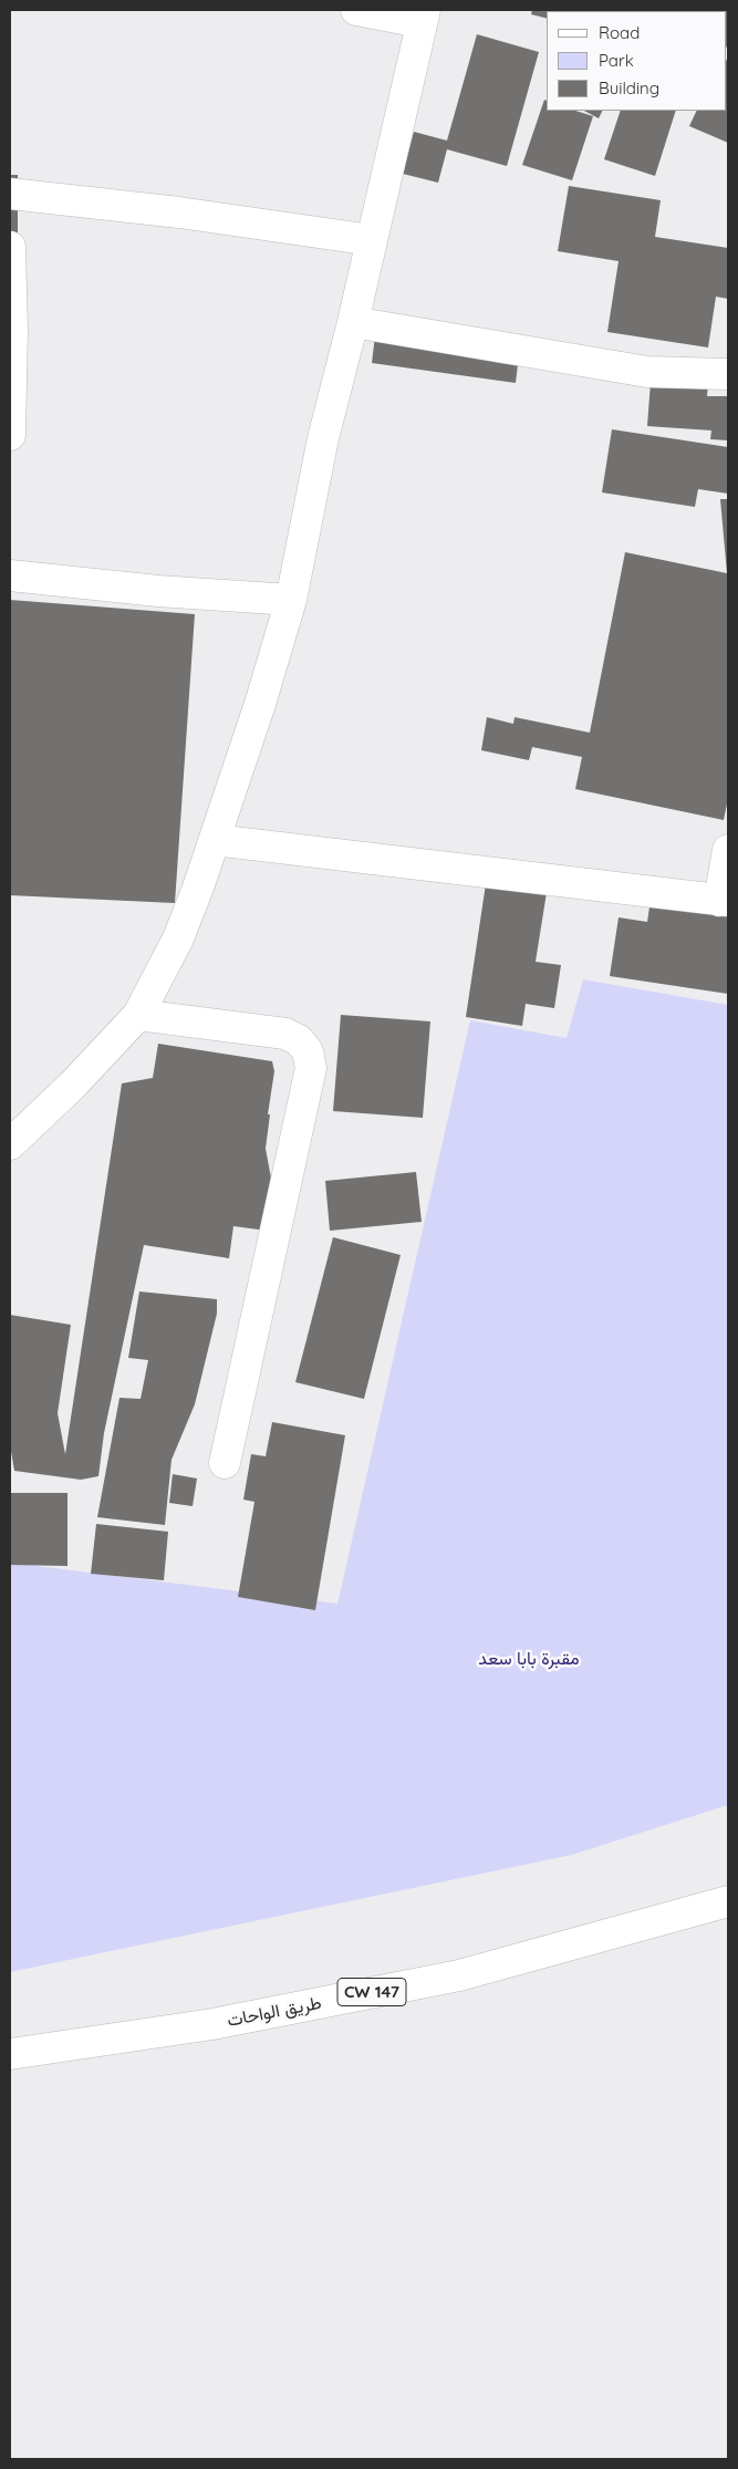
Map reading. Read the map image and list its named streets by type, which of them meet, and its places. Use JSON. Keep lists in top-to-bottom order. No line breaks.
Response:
{"streets":{"street":["CW 147","طريق الواحات"]},"parks":["مقبرة بابا سعد"],"legend":["Road","Park","Building"]}
